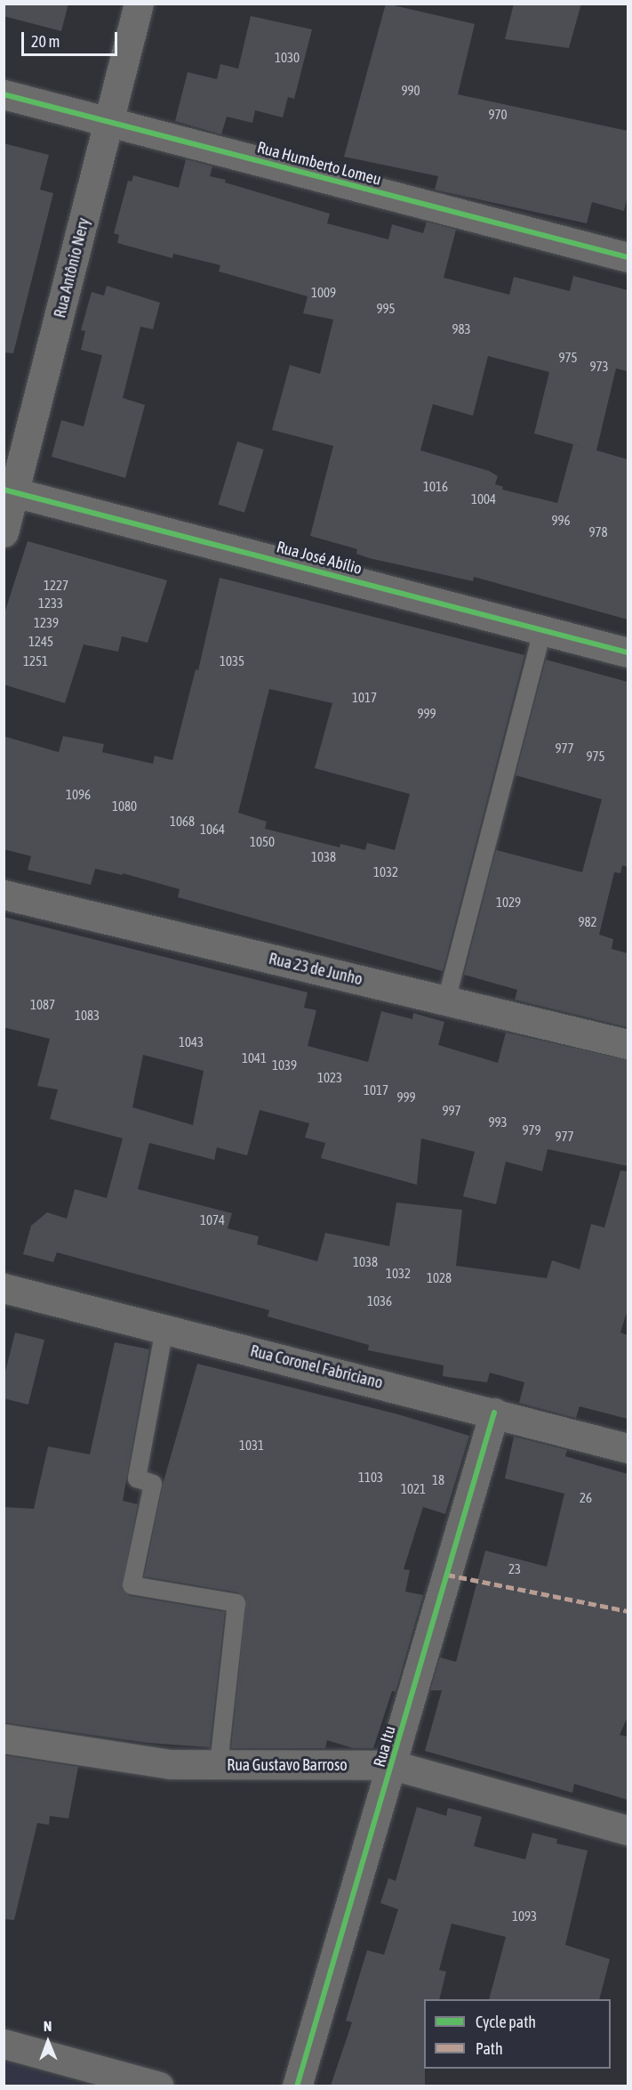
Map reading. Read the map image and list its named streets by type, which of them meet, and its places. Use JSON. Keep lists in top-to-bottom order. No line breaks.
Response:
{"streets":{"street":["Rua Humberto Lomeu","Rua Antônio Nery","Rua José Abílio","Rua 23 de Junho","Rua Coronel Fabriciano","Rua Itu","Rua Gustavo Barroso"]},"crossings":[["Rua Humberto Lomeu","Rua Antônio Nery"],["Rua Antônio Nery","Rua José Abílio"],["Rua Coronel Fabriciano","Rua Itu"],["Rua Itu","Rua Gustavo Barroso"]],"house_numbers":["1030","990","970","1009","995","983","975","973","1016","1004","996","978","1227","1233","1239","1245","1251","1035","1017","999","977","975","1096","1080","1068","1064","1050","1038","1032","1029","982","1087","1083","1043","1041","1039","1023","1017","999","997","993","979","977","1074","1038","1032","1028","1036","1031","1103","18","1021","26","23","1093"],"legend":["Cycle path","Path"],"scale_bar":"20 m","north":"top"}
